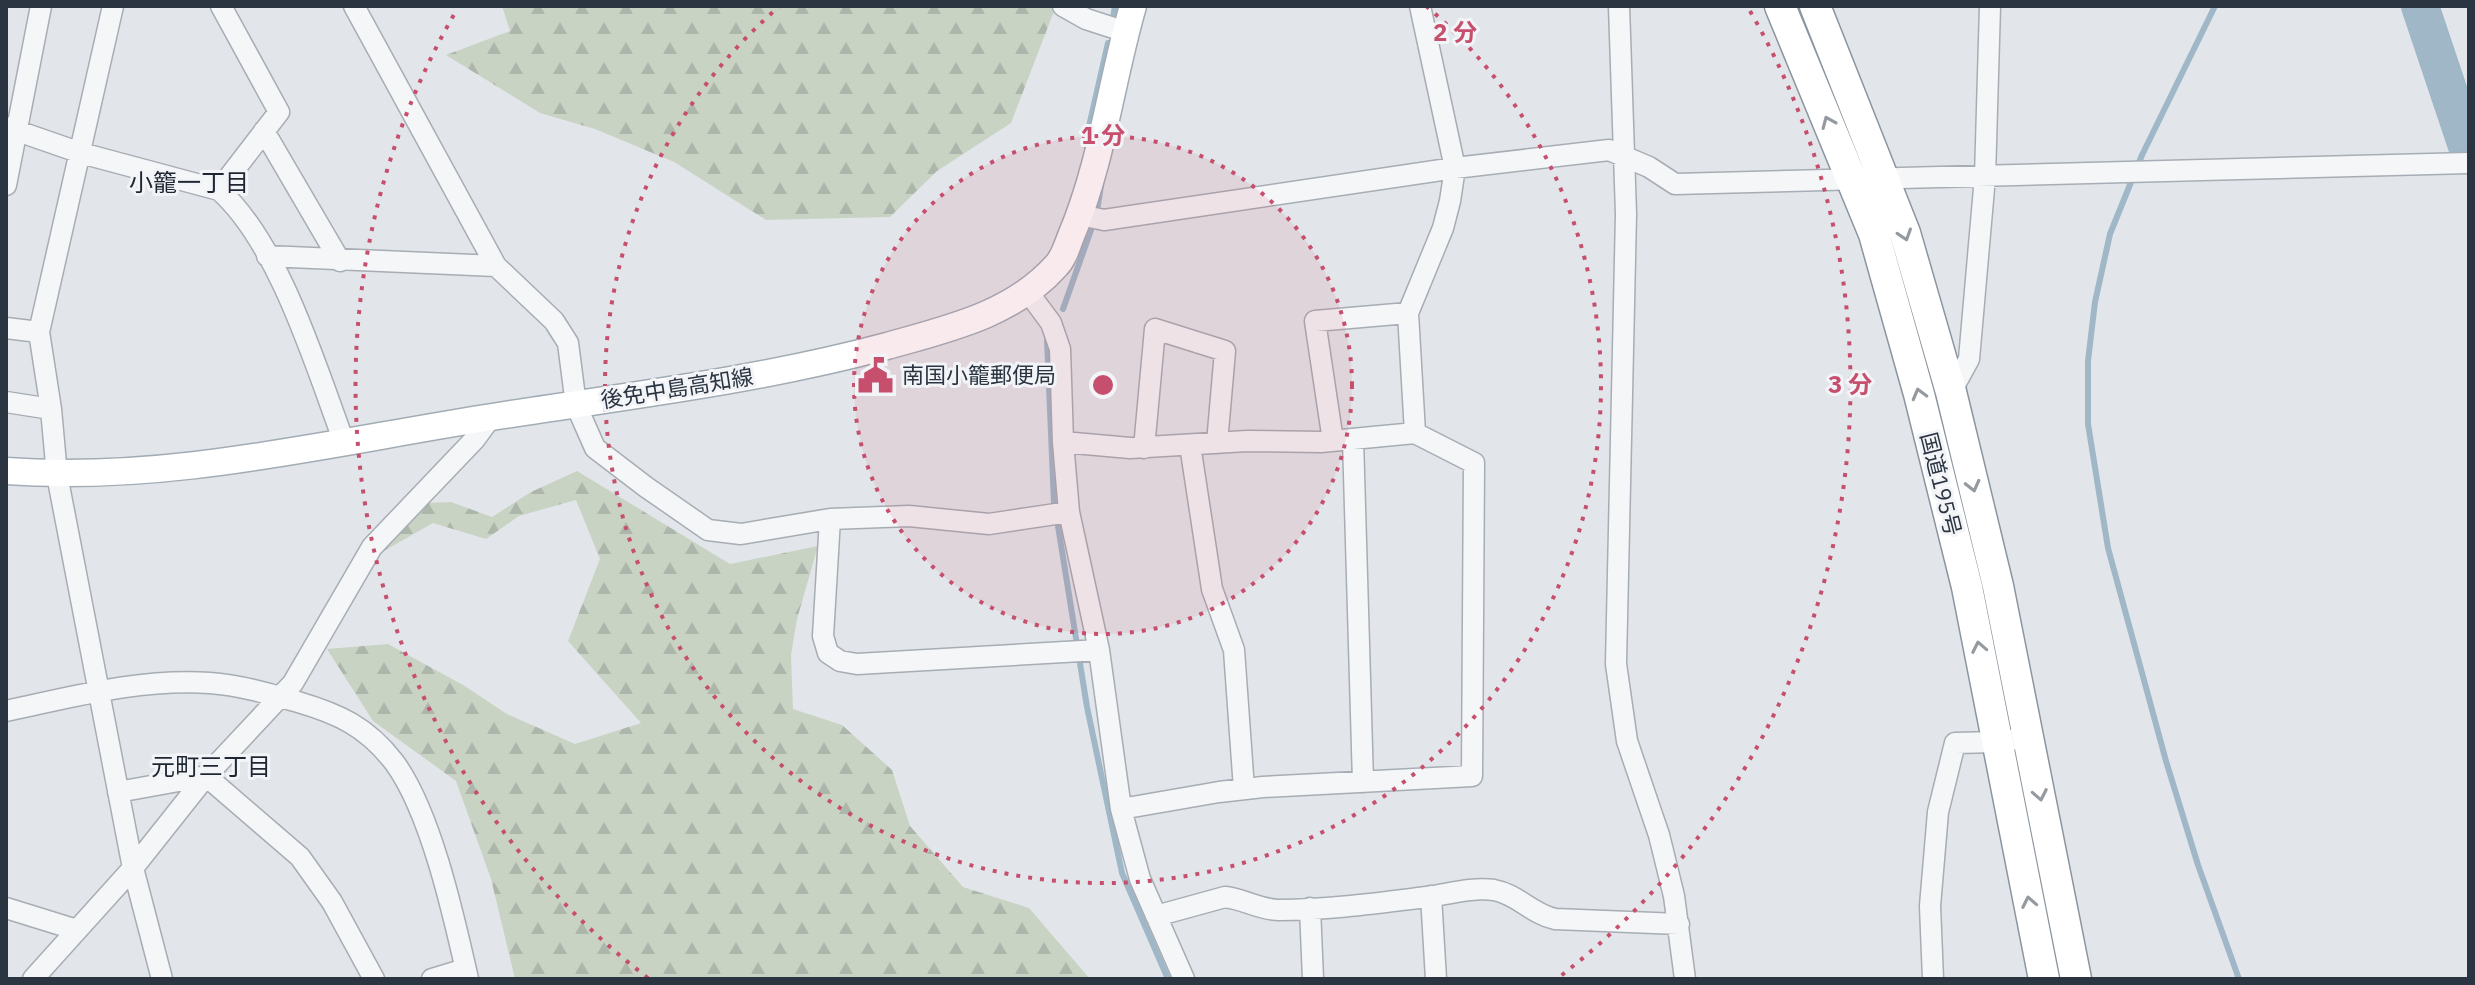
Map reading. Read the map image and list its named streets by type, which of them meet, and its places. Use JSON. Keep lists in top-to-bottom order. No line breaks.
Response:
{"streets":{"highway":["国道195号"],"main road":["後免中島高知線"]},"districts":["小籠一丁目","元町三丁目"],"places":{"public building":["南国小籠郵便局"]},"rings":["2 分","1 分","3 分"]}
